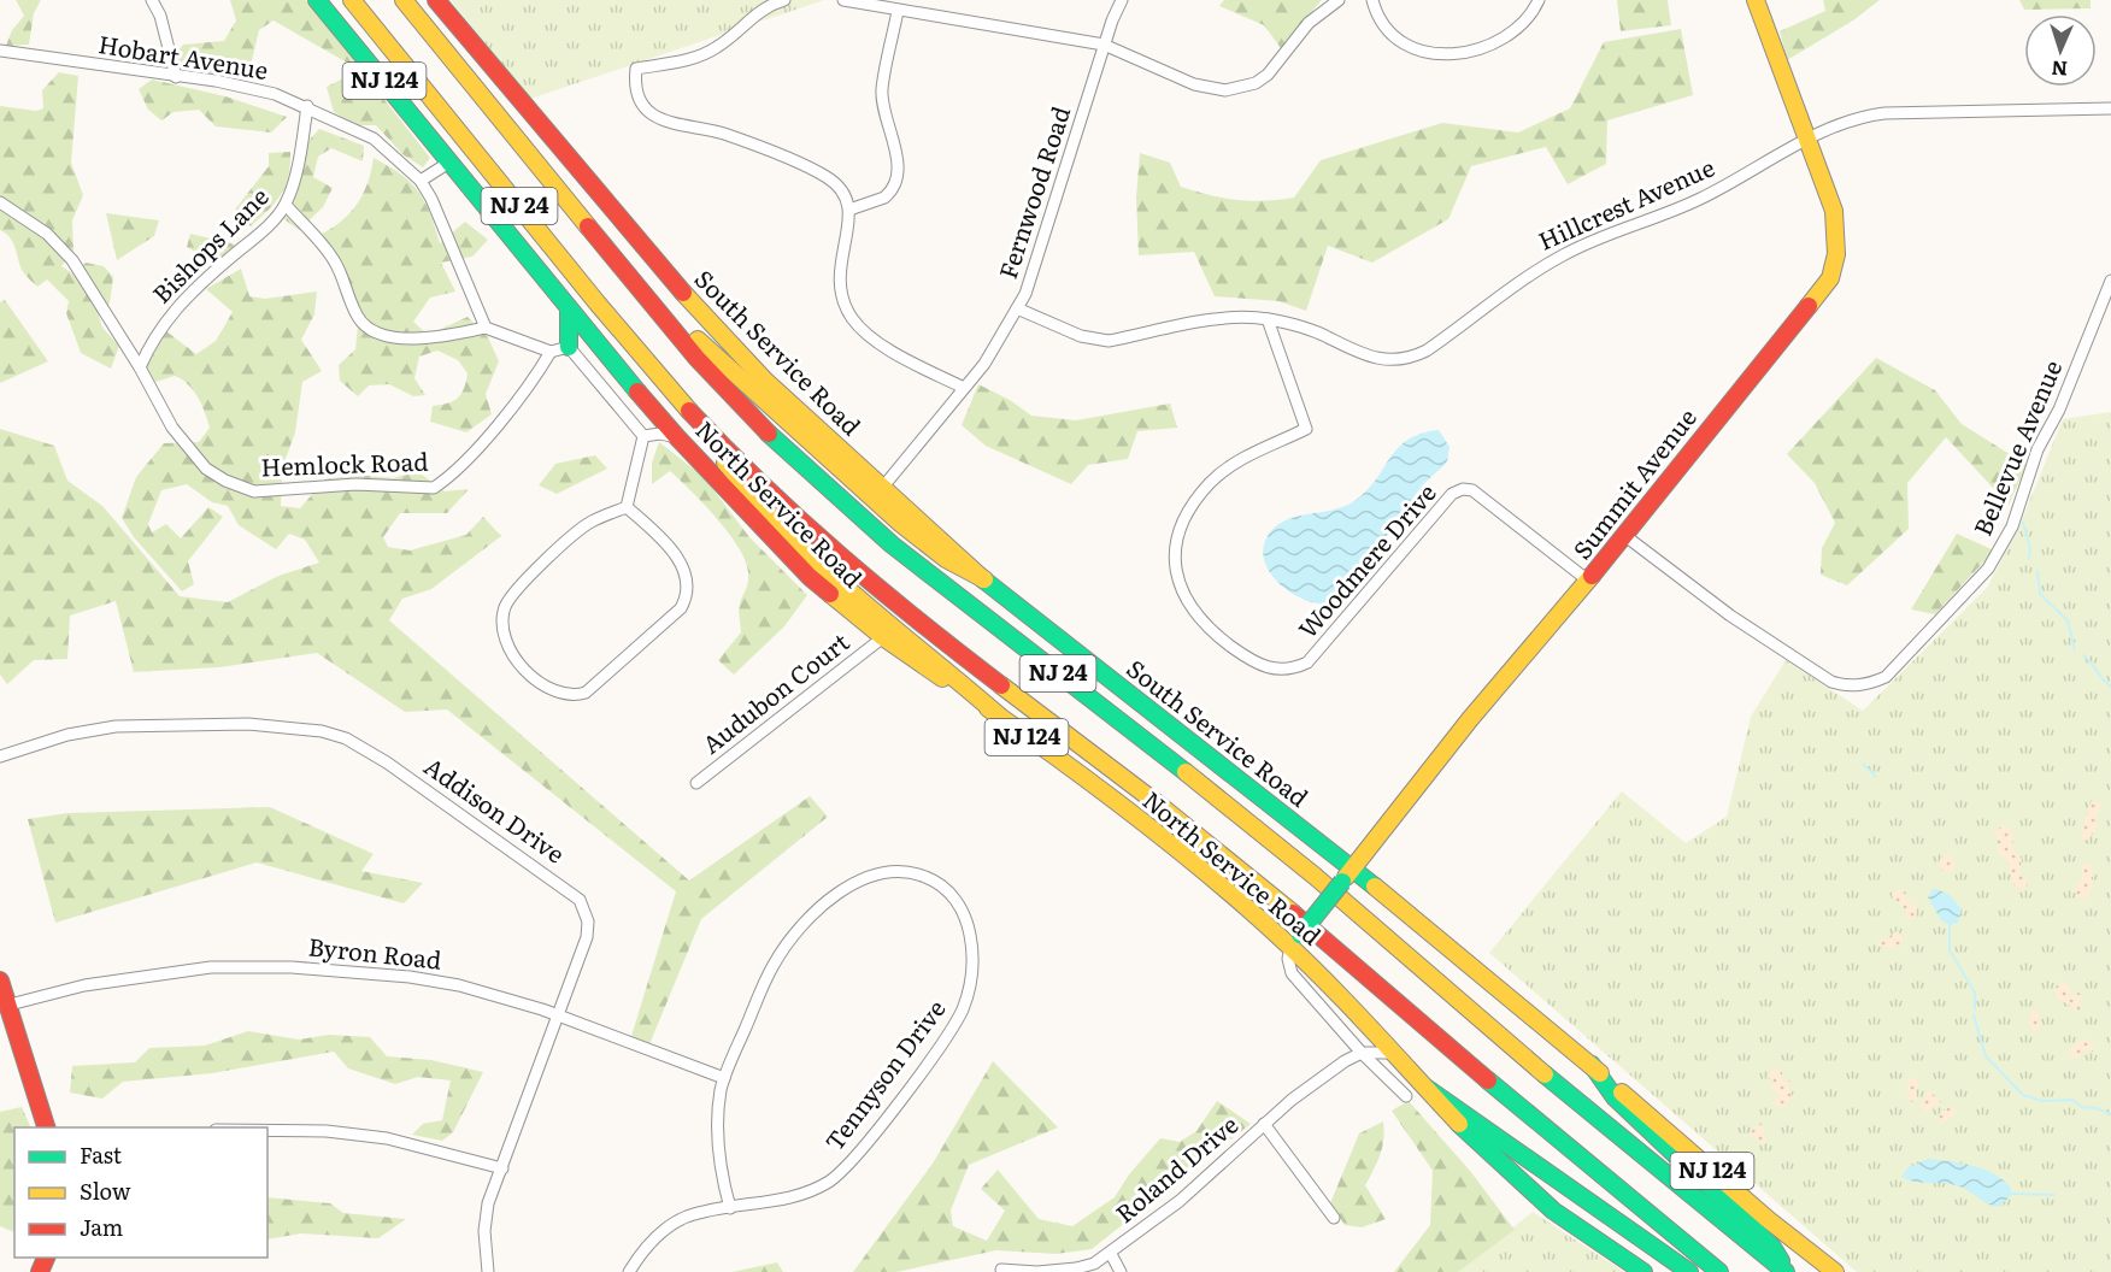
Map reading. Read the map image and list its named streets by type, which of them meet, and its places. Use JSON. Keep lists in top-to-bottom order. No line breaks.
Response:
{"streets":{"main road":["NJ 124","NJ 24","South Service Road","Summit Avenue","North Service Road"],"street":["Hobart Avenue","Fernwood Road","Hillcrest Avenue","Bishops Lane","Bellevue Avenue","Hemlock Road","Woodmere Drive","Audubon Court","Addison Drive","Byron Road","Tennyson Drive","Roland Drive"]},"crossings":[["Hobart Avenue","Bishops Lane"],["Fernwood Road","Hillcrest Avenue"],["Fernwood Road","South Service Road"],["Hillcrest Avenue","Summit Avenue"],["Hillcrest Avenue","Woodmere Drive"],["Bishops Lane","Hemlock Road"],["South Service Road","Summit Avenue"],["Bellevue Avenue","Summit Avenue"],["Summit Avenue","North Service Road"],["Summit Avenue","Woodmere Drive"],["North Service Road","Audubon Court"],["Addison Drive","Byron Road"],["Byron Road","Tennyson Drive"]],"legend":["Fast","Slow","Jam"],"north":"bottom"}
